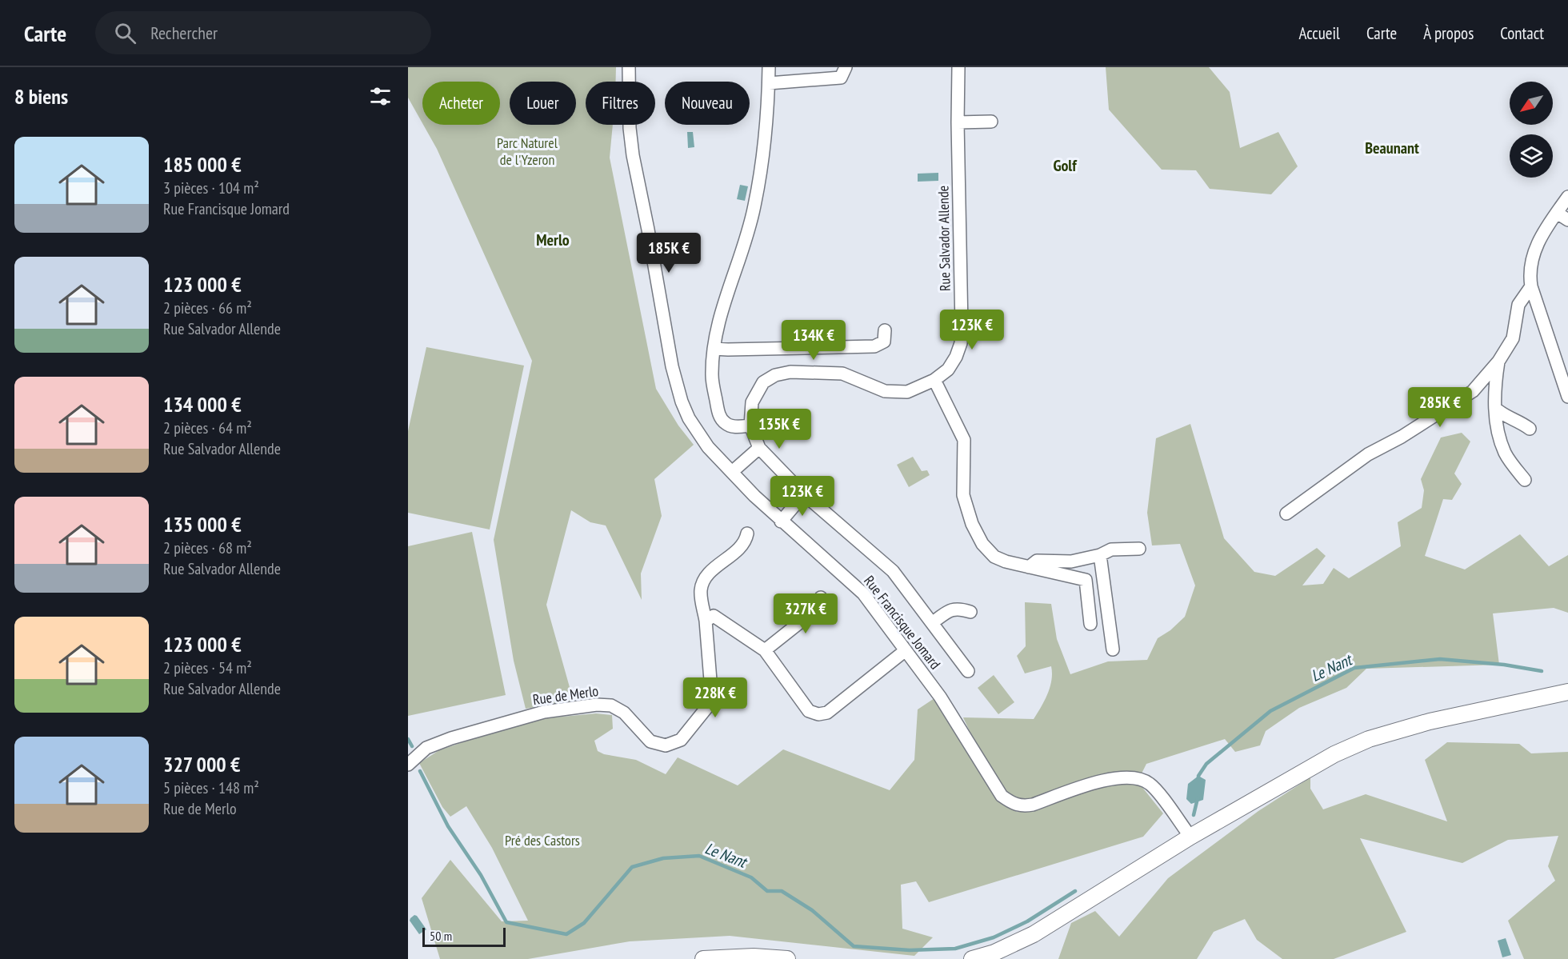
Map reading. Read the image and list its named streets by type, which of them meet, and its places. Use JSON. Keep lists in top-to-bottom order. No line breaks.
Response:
{"streets":{"street":["Rue Salvador Allende","Rue Francisque Jomard","Rue de Merlo"]},"districts":["Beaunant","Golf","Merlo"],"water":["Le Nant"],"parks":["Parc Naturel de l'Yzeron","Pré des Castors"],"scale_bar":"50 m","north":"bottom left","page":{"header":"Carte","search":"Rechercher","nav":["Accueil","Carte","À propos","Contact"],"heading":"8 biens","chip":["Acheter","Louer","Filtres","Nouveau"],"list":[{"name":"185 000 €","note":"3 pièces · 104 m² · Rue Francisque Jomard"},{"name":"123 000 €","note":"2 pièces · 66 m² · Rue Salvador Allende"},{"name":"134 000 €","note":"2 pièces · 64 m² · Rue Salvador Allende"},{"name":"135 000 €","note":"2 pièces · 68 m² · Rue Salvador Allende"},{"name":"123 000 €","note":"2 pièces · 54 m² · Rue Salvador Allende"},{"name":"327 000 €","note":"5 pièces · 148 m² · Rue de Merlo"}],"price":["185K €","123K €","134K €","285K €","135K €","123K €","327K €","228K €"],"scale":"50 m"}}
